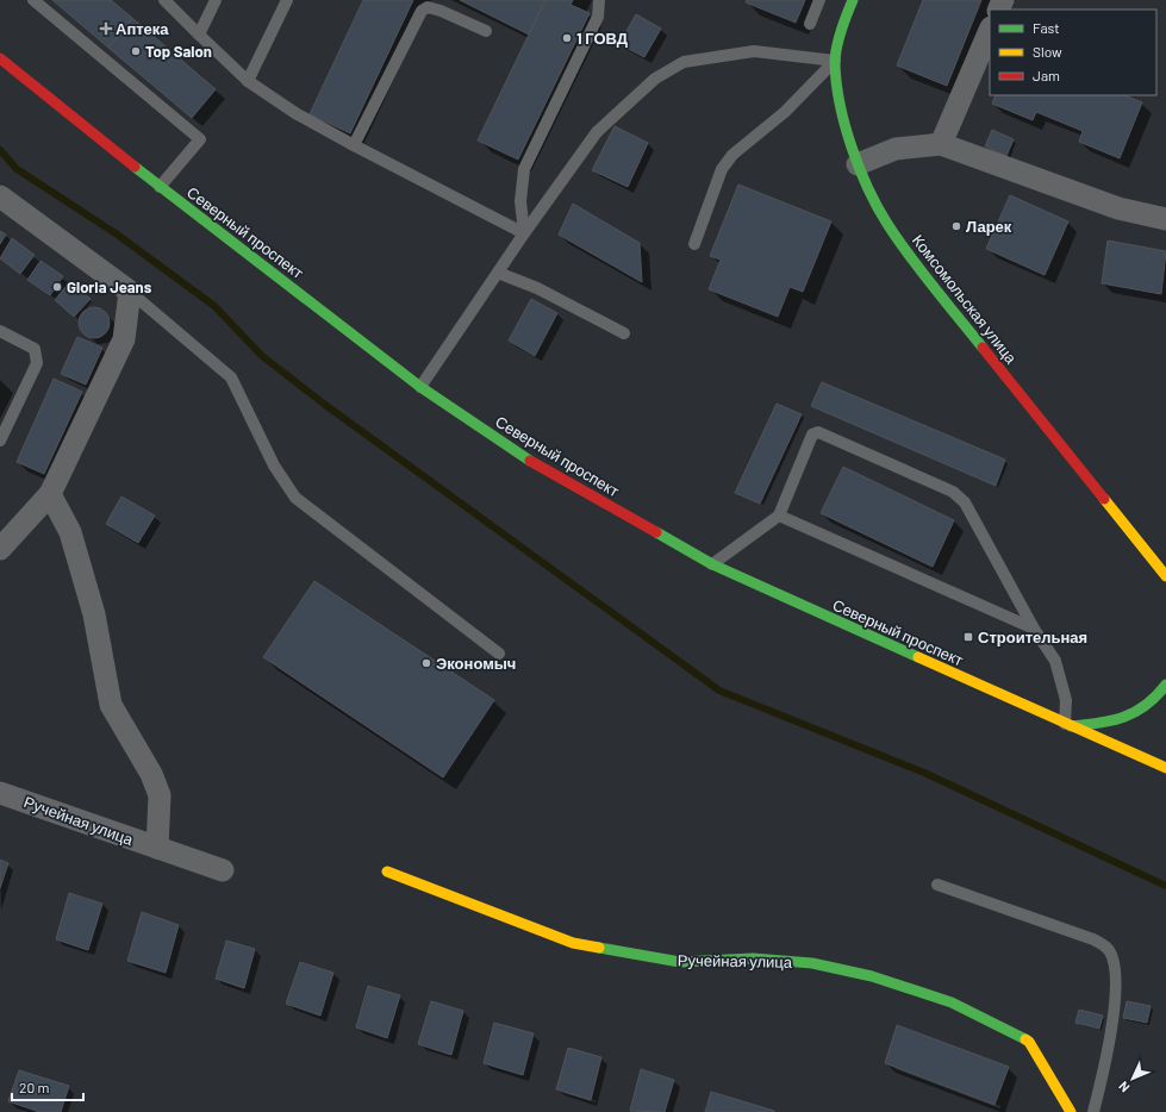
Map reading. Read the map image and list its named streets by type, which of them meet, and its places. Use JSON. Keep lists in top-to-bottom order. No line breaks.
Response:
{"streets":{"main road":["Северный проспект","Комсомольская улица","Ручейная улица"]},"places":{"health":["Аптека"],"other":["1 ГОВД","Top Salon","Ларек","Gloria Jeans","Экономыч"],"transit":["Строительная"]},"legend":["Fast","Slow","Jam"],"scale_bar":"20 m","north":"bottom left"}
